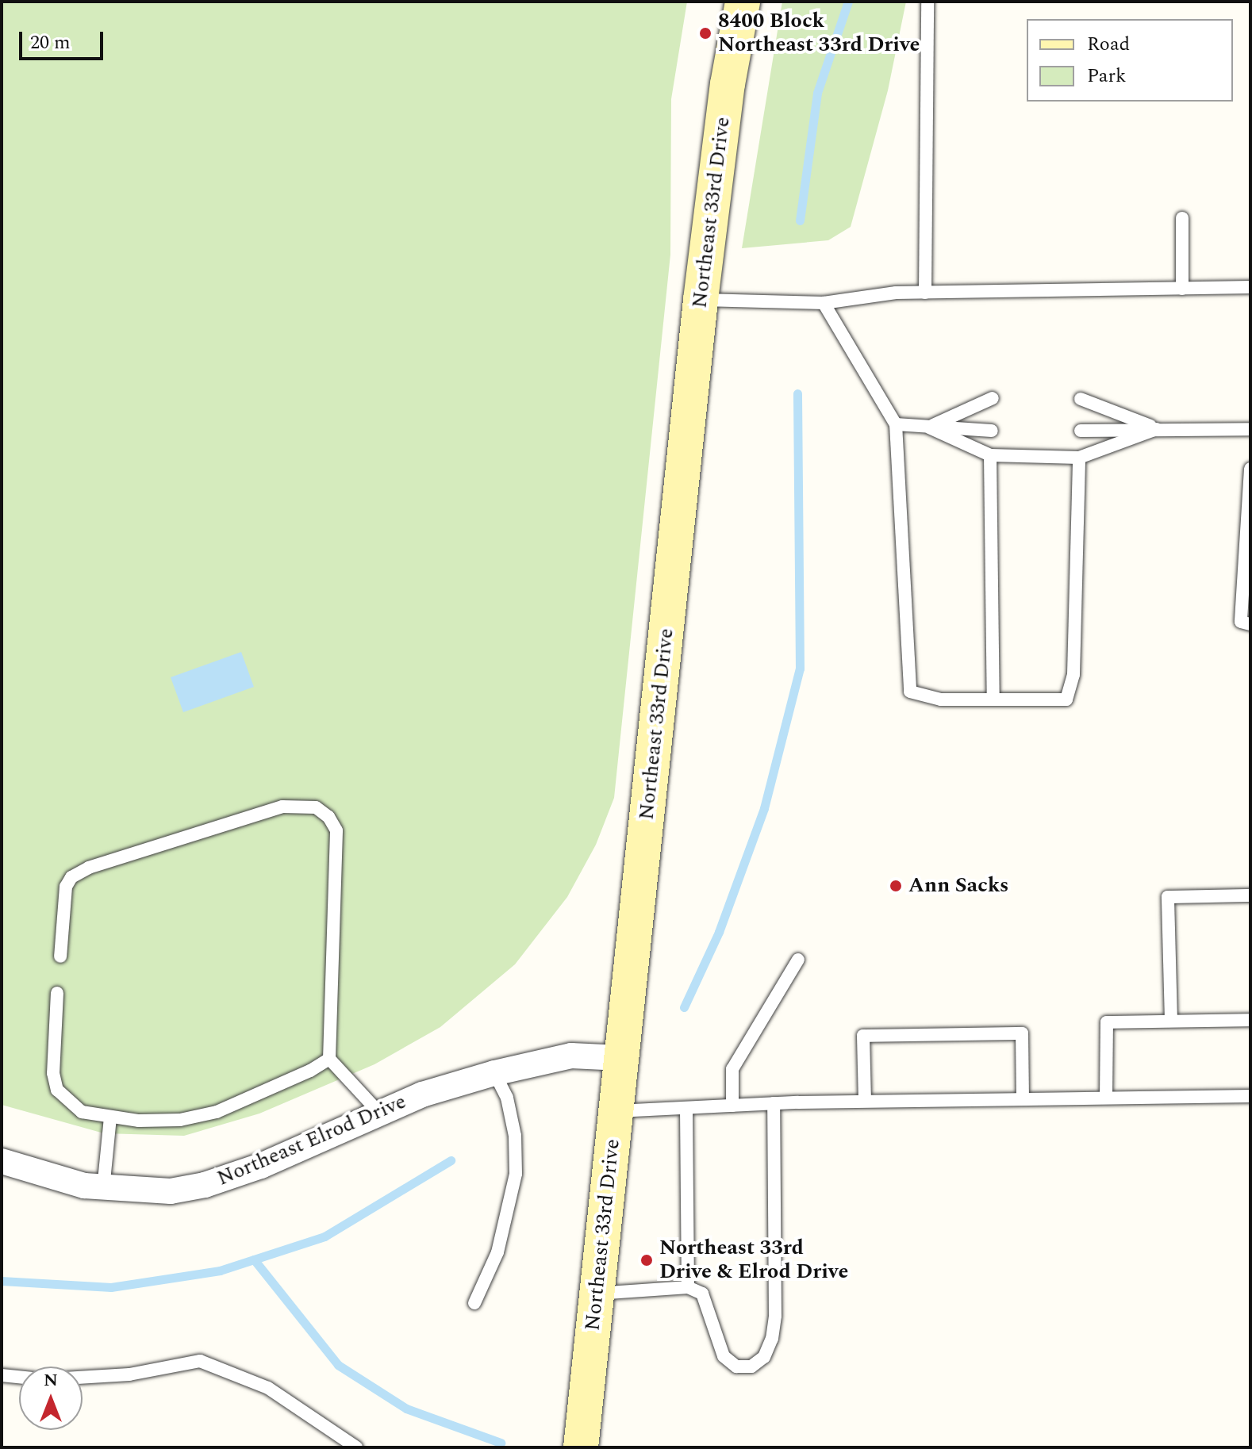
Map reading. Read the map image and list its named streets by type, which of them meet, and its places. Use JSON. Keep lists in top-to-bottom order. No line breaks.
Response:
{"streets":{"main road":["Northeast 33rd Drive"],"street":["Northeast Elrod Drive"]},"crossings":[["Northeast 33rd Drive","Northeast Elrod Drive"]],"places":["8400 Block Northeast 33rd Drive","Ann Sacks","Northeast 33rd Drive & Elrod Drive"],"legend":["Road","Park"],"scale_bar":"20 m","north":"top"}
